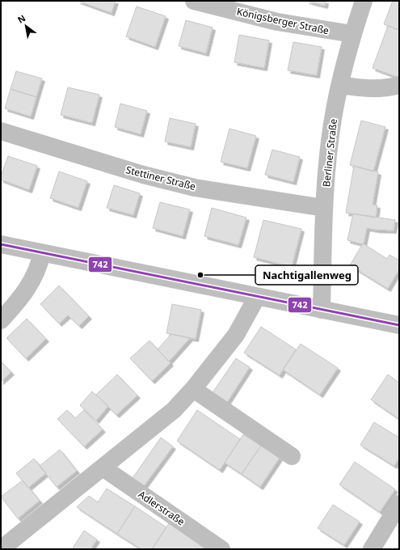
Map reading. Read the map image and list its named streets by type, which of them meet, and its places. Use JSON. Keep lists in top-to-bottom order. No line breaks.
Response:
{"streets":{"street":["Königsberger Straße","Berliner Straße","Stettiner Straße","Adlerstraße"]},"crossings":[["Königsberger Straße","Berliner Straße"],["Berliner Straße","Stettiner Straße"]],"places":["Nachtigallenweg"],"lines":["transit line 742"],"north":"top left"}
